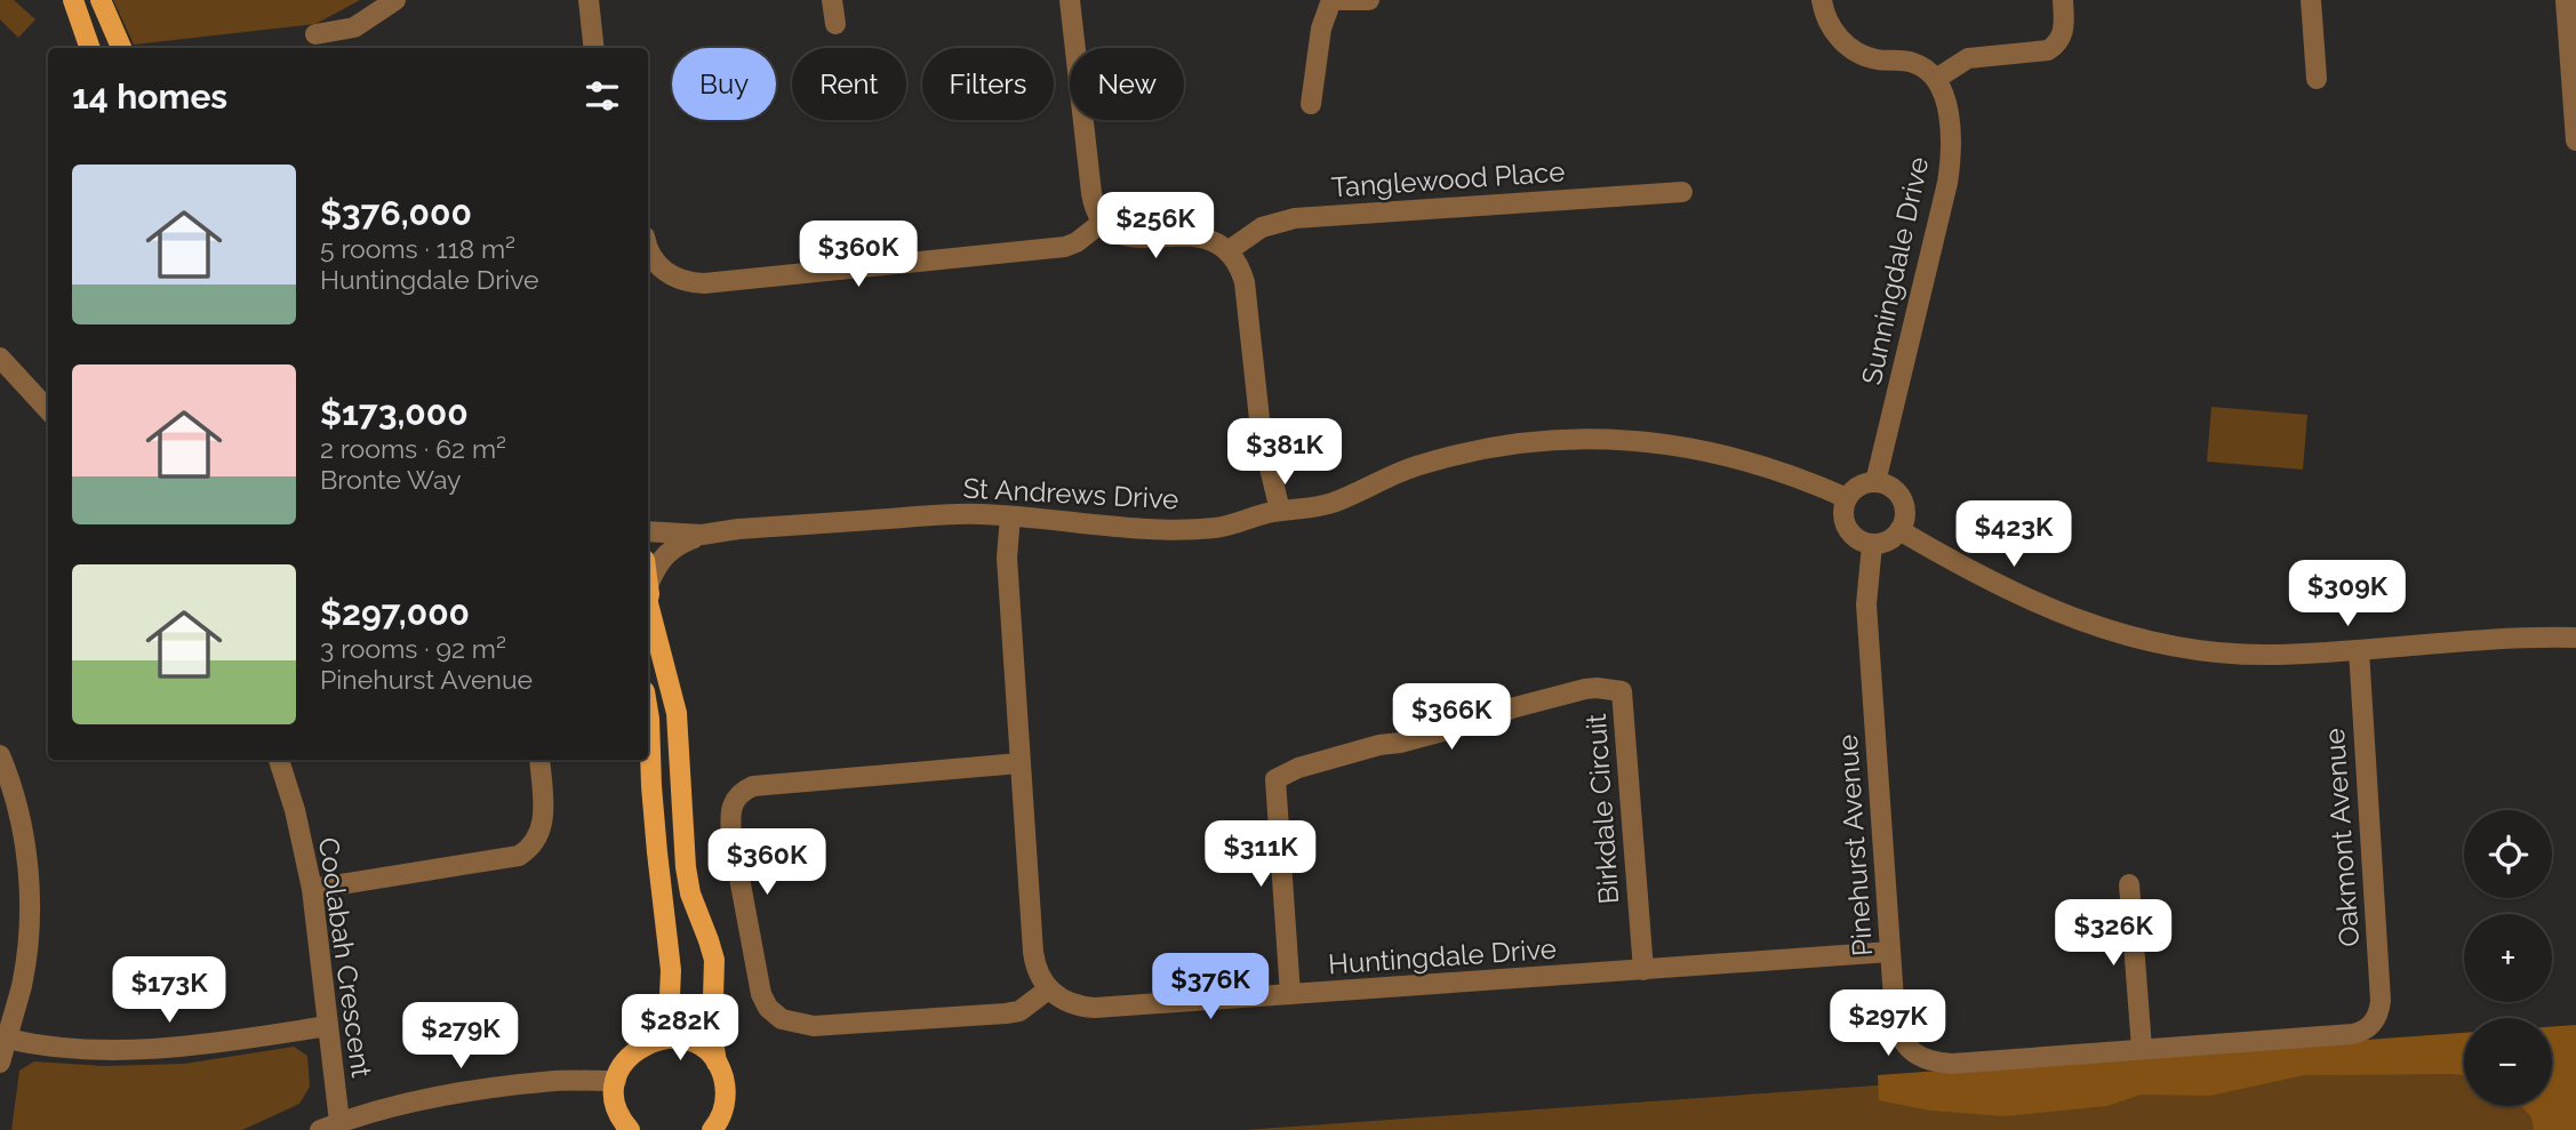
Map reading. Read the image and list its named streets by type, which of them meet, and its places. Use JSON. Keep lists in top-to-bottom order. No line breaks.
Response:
{"streets":{"street":["Tanglewood Place","Sunningdale Drive","St Andrews Drive","Birkdale Circuit","Oakmont Avenue","Pinehurst Avenue","Huntingdale Drive","Coolabah Crescent"]},"crossings":[["Sunningdale Drive","St Andrews Drive"],["Sunningdale Drive","Pinehurst Avenue"],["St Andrews Drive","Pinehurst Avenue"],["Birkdale Circuit","Huntingdale Drive"],["Oakmont Avenue","Pinehurst Avenue"],["Pinehurst Avenue","Huntingdale Drive"]],"page":{"chip":["Buy","Rent","Filters","New"],"heading":"14 homes","list":[{"name":"$376,000","note":"5 rooms · 118 m² · Huntingdale Drive"},{"name":"$173,000","note":"2 rooms · 62 m² · Bronte Way"},{"name":"$297,000","note":"3 rooms · 92 m² · Pinehurst Avenue"}],"price":["$256K","$360K","$381K","$423K","$309K","$366K","$311K","$360K","$326K","$376K","$173K","$297K","$282K","$279K"],"map_buttons":["+","−"]}}
